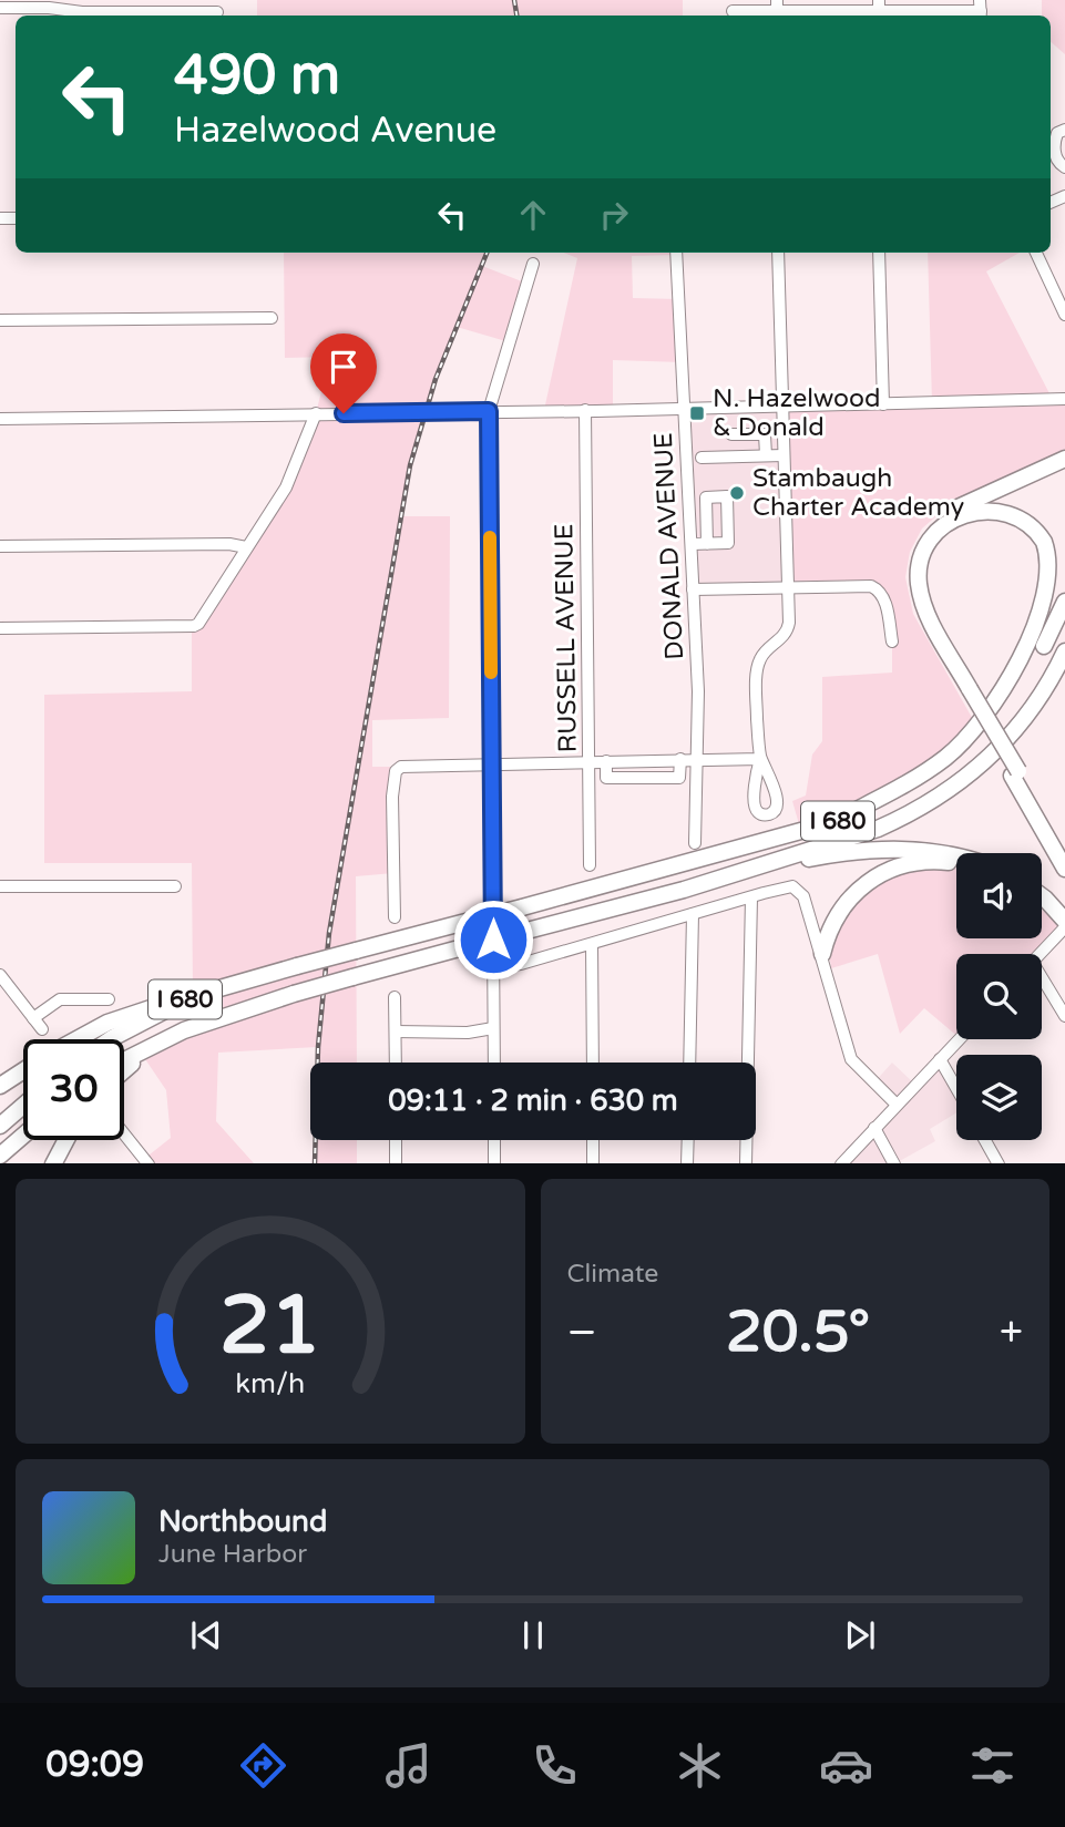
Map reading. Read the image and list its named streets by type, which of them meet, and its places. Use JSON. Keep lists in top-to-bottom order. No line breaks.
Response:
{"streets":{"highway":["I 680"],"street":["DONALD AVENUE","RUSSELL AVENUE"]},"places":{"transit":["N. Hazelwood & Donald"],"other":["Stambaugh Charter Academy"]},"page":{"turn":["490 m","Hazelwood Avenue"],"limit":"30","trip":"09:11 · 2 min · 630 m","tile":"Climate","heat":["−","20.5°","+"],"song":["Northbound","June Harbor"],"tabs":"09:09","gauge":["21","km/h"]}}
